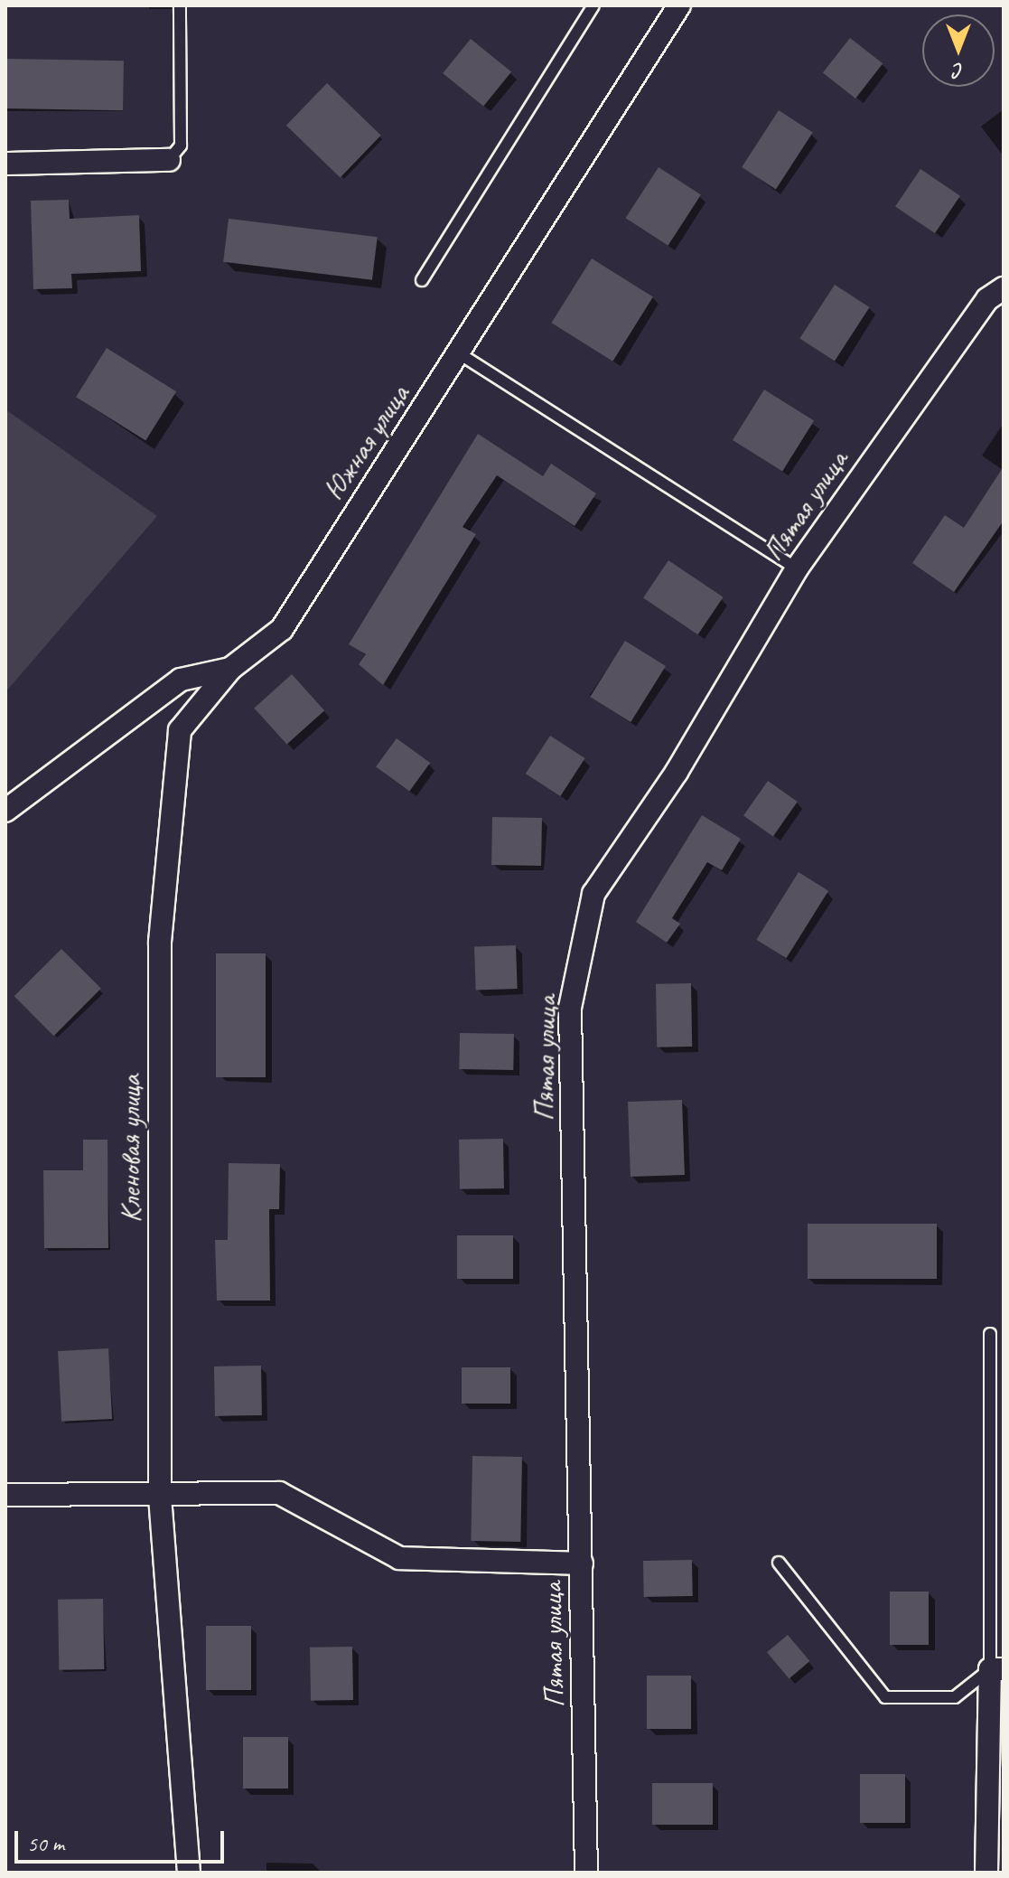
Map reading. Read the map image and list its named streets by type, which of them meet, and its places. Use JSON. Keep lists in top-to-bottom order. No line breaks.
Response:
{"streets":{"street":["Южная улица","Пятая улица","Кленовая улица"]},"crossings":[["Южная улица","Кленовая улица"]],"scale_bar":"50 m","north":"bottom"}
